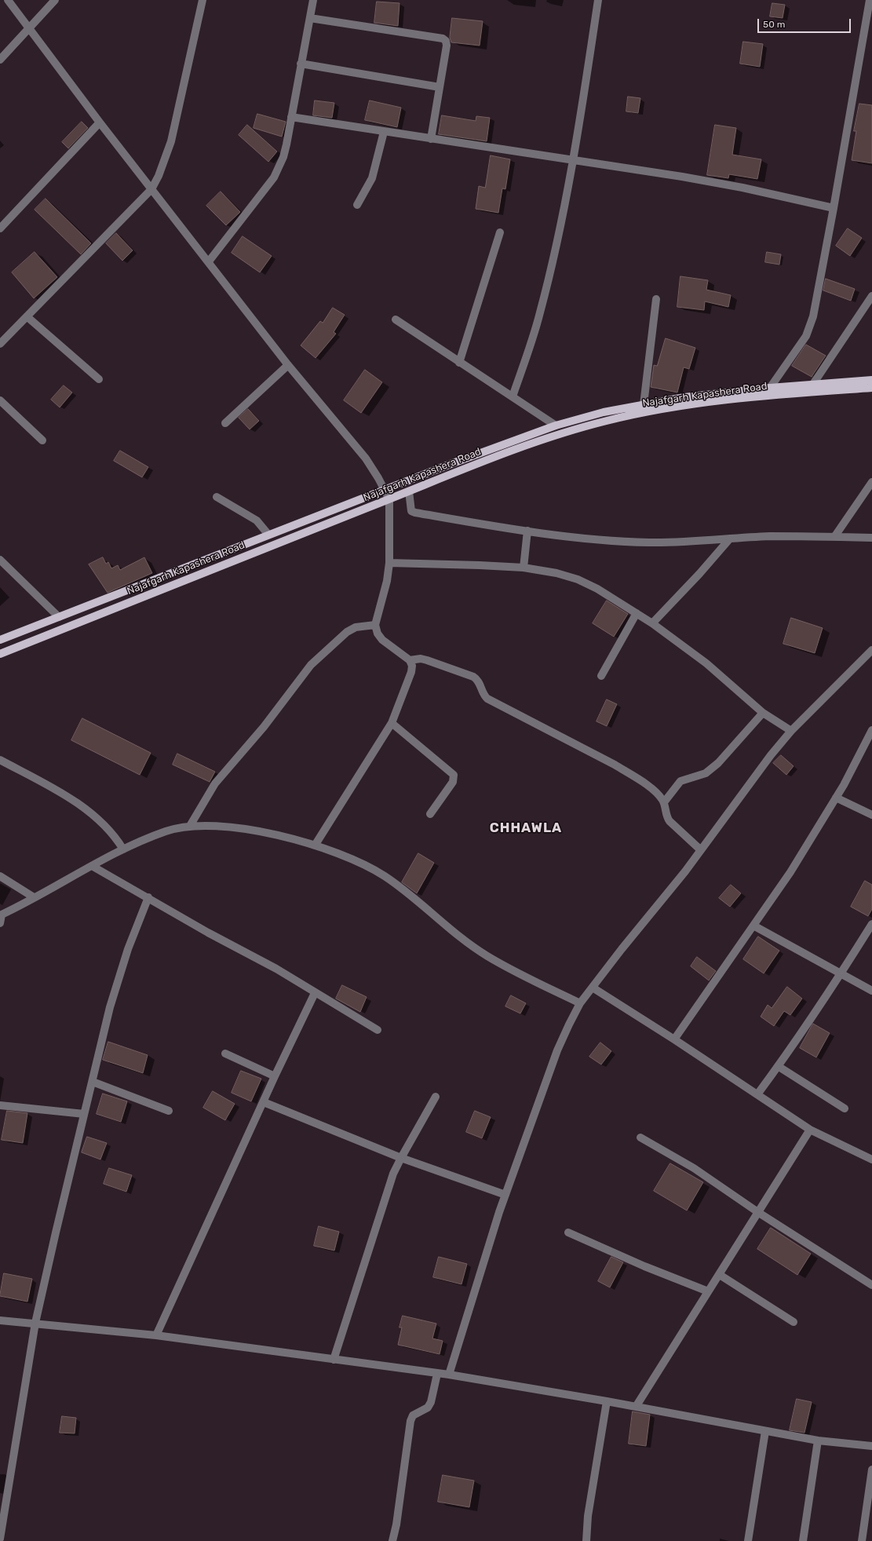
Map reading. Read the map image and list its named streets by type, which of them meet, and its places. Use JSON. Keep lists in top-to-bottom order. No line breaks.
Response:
{"streets":{"main road":["Najafgarh Kapashera Road"]},"districts":["CHHAWLA"],"scale_bar":"50 m"}
